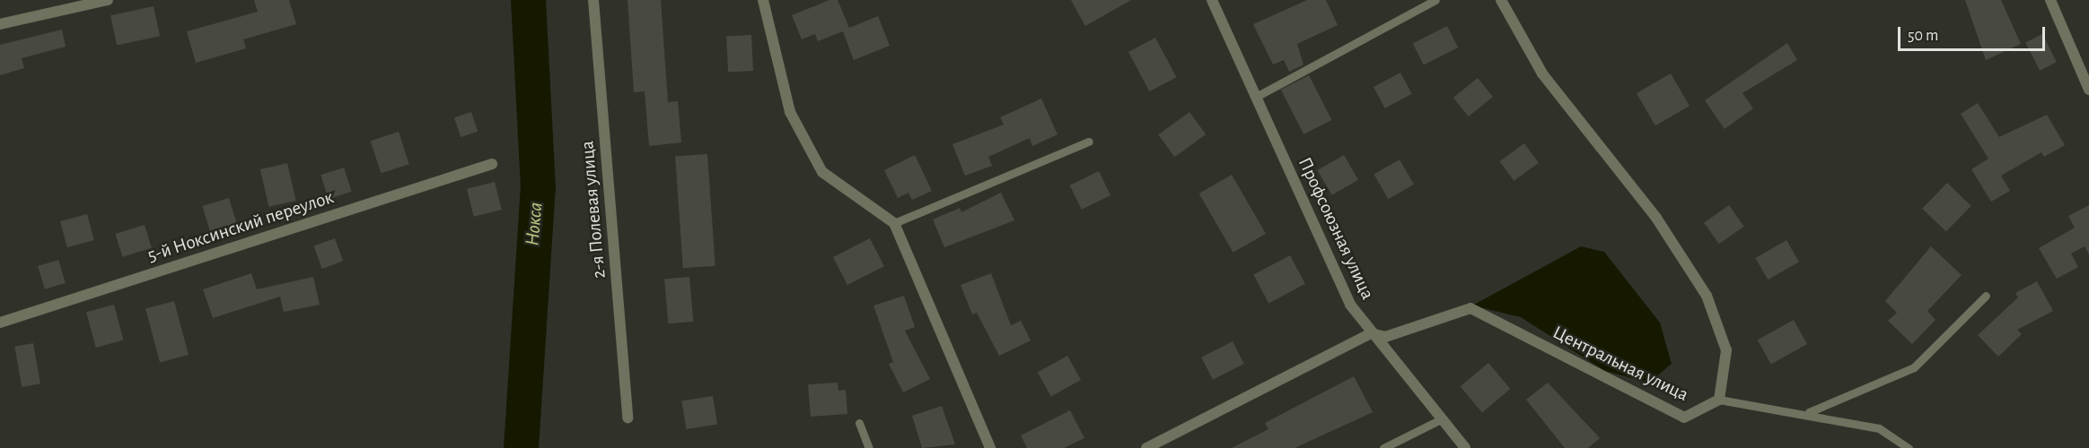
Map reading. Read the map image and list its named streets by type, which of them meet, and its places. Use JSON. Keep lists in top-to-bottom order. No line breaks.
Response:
{"streets":{"street":["2-я Полевая улица","5-й Ноксинский переулок","Профсоюзная улица","Центральная улица"]},"crossings":[["Профсоюзная улица","Центральная улица"]],"water":["Нокса"],"scale_bar":"50 m"}
